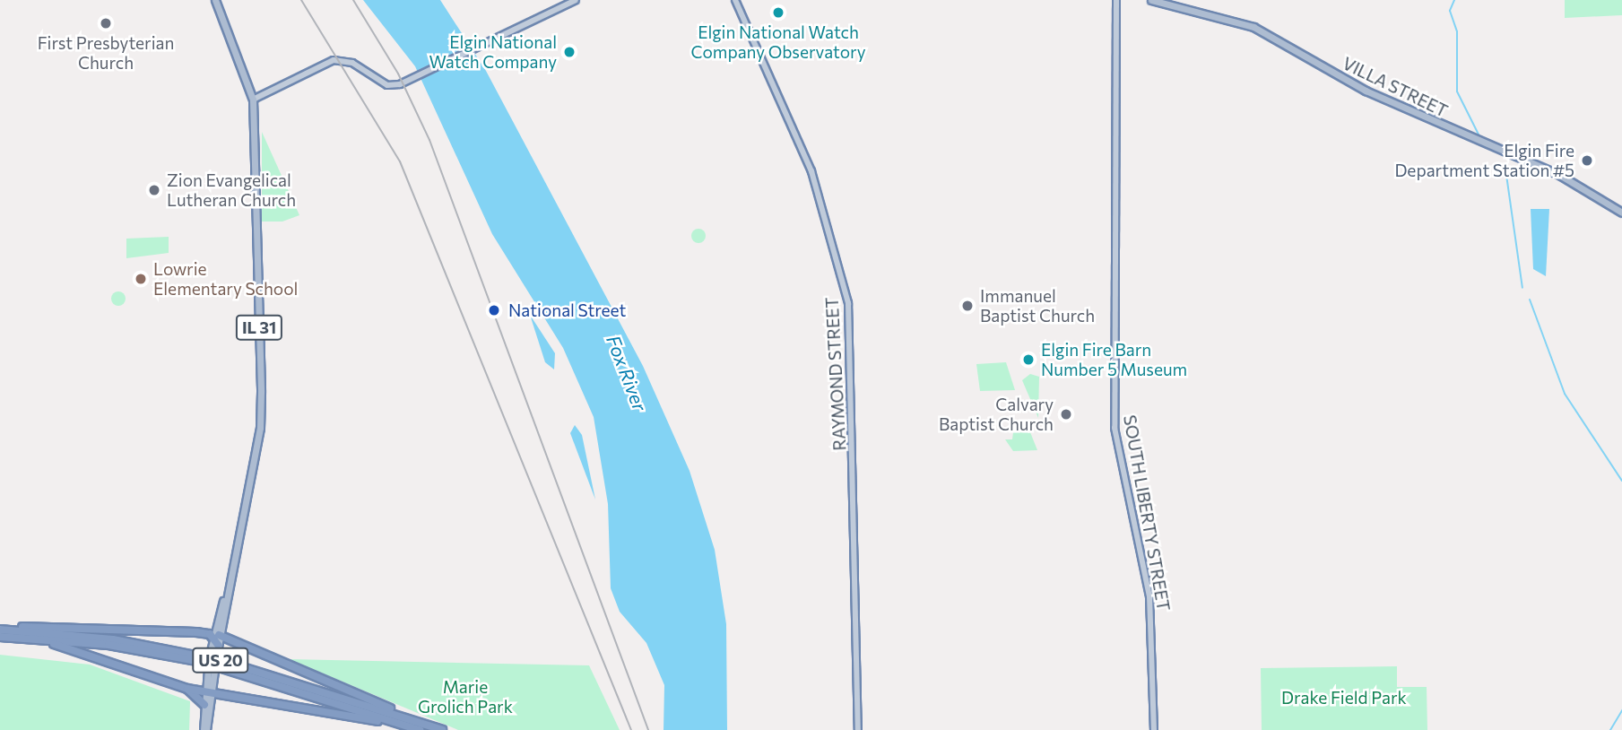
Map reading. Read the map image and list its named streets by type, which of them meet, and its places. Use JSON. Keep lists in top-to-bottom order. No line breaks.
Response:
{"streets":{"highway":["US 20"],"main road":["VILLA STREET","IL 31"],"street":["RAYMOND STREET","SOUTH LIBERTY STREET"]},"water":["Fox River"],"parks":["Marie Grolich Park","Drake Field Park"],"places":["Elgin National Watch Company Observatory","First Presbyterian Church","Elgin National Watch Company","Elgin Fire Department Station #5","Zion Evangelical Lutheran Church","Lowrie Elementary School","Immanuel Baptist Church","National Street","Elgin Fire Barn Number 5 Museum","Calvary Baptist Church"]}
